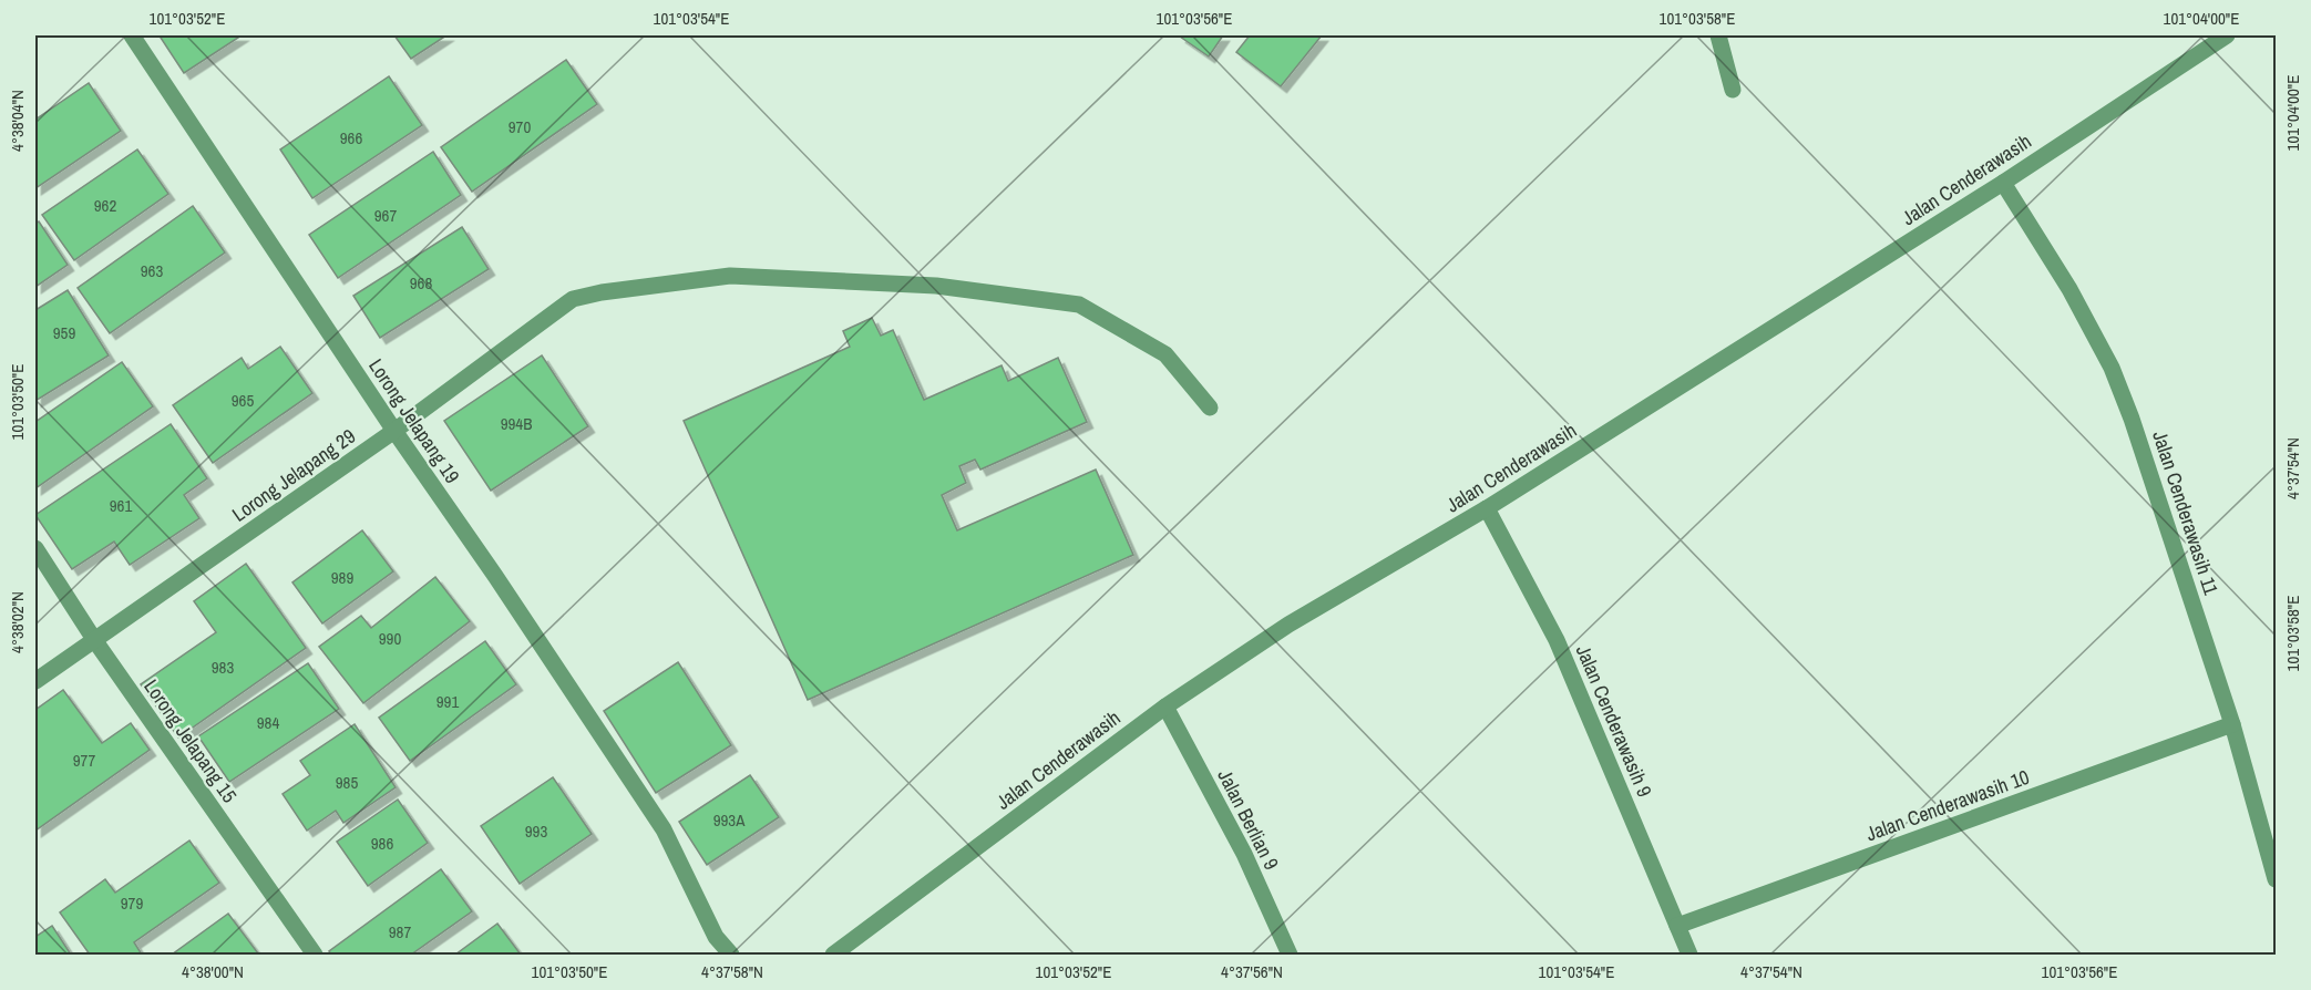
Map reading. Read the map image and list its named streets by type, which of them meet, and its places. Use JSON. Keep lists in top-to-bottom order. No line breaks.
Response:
{"streets":{"street":["Jalan Cenderawasih","Lorong Jelapang 19","Lorong Jelapang 29","Jalan Cenderawasih 11","Jalan Cenderawasih 9","Lorong Jelapang 15","Jalan Cenderawasih 10","Jalan Berlian 9"]},"crossings":[["Jalan Cenderawasih","Jalan Cenderawasih 11"],["Jalan Cenderawasih","Jalan Cenderawasih 9"],["Jalan Cenderawasih","Jalan Berlian 9"],["Lorong Jelapang 19","Lorong Jelapang 29"],["Lorong Jelapang 29","Lorong Jelapang 15"],["Jalan Cenderawasih 11","Jalan Cenderawasih 10"],["Jalan Cenderawasih 9","Jalan Cenderawasih 10"]],"house_numbers":["970","966","962","967","963","968","959","965","994B","961","989","990","983","991","984","977","985","993A","993","986","979","987"],"coordinates":["101°03'52\"E","101°03'54\"E","101°03'56\"E","101°03'58\"E","101°04'00\"E","4°38'04\"N","101°03'50\"E","4°37'54\"N","4°38'02\"N","4°38'00\"N","4°37'58\"N","4°37'56\"N"]}
